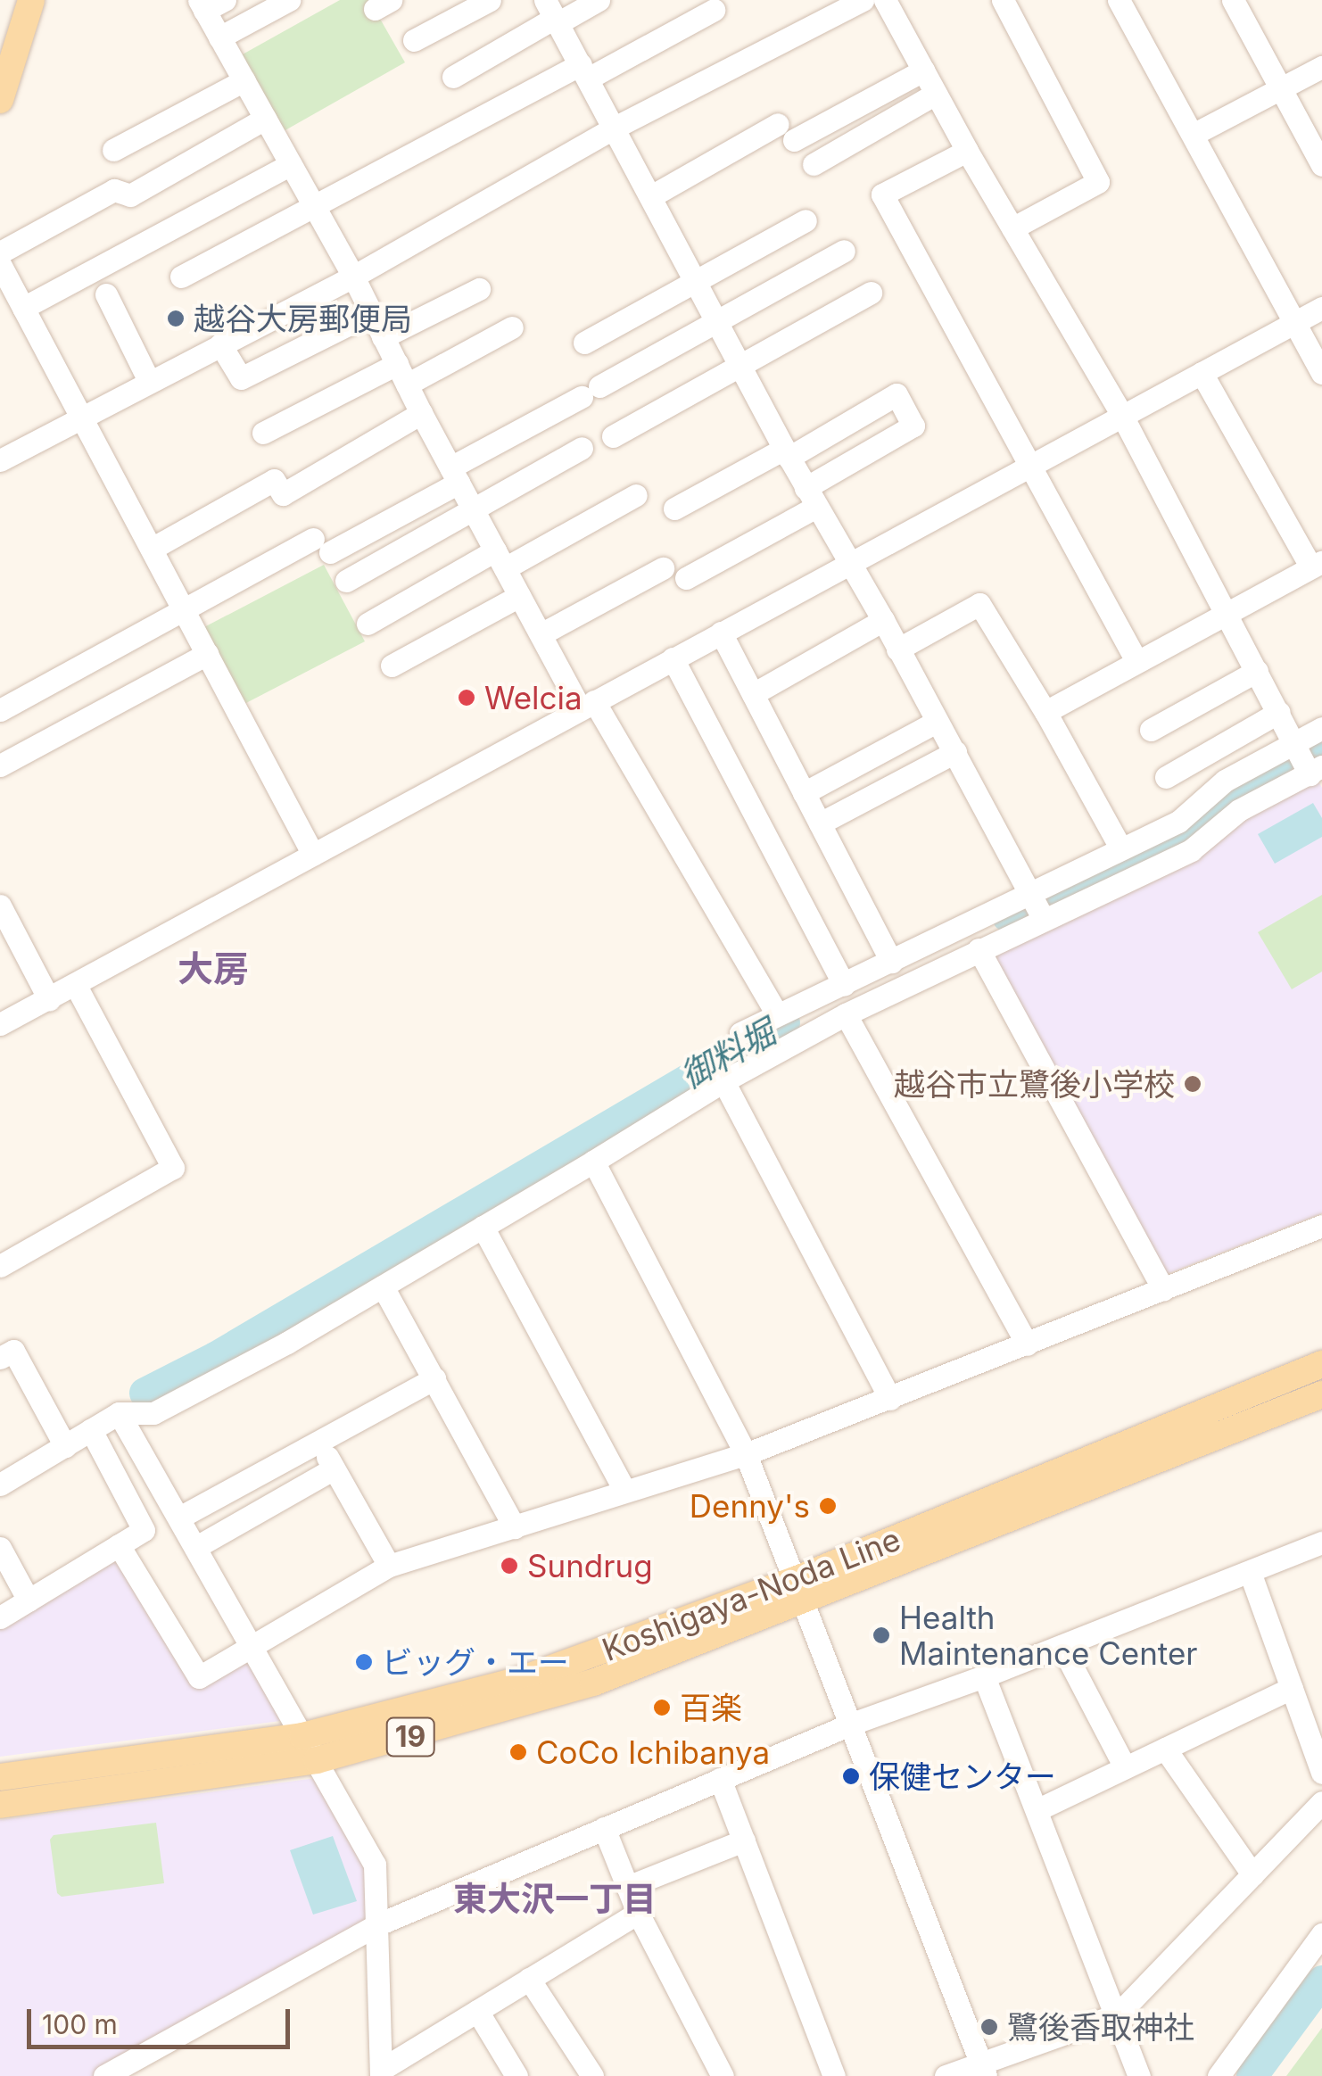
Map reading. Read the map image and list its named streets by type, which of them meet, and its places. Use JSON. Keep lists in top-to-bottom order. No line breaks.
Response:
{"streets":{"main road":["Koshigaya-Noda Line","19"]},"districts":["大房","東大沢一丁目"],"water":["御料堀"],"places":["越谷大房郵便局","Welcia","越谷市立鷺後小学校","Denny's","Sundrug","Health Maintenance Center","ビッグ・エー","百楽","CoCo Ichibanya","保健センター","鷺後香取神社"],"scale_bar":"100 m"}
